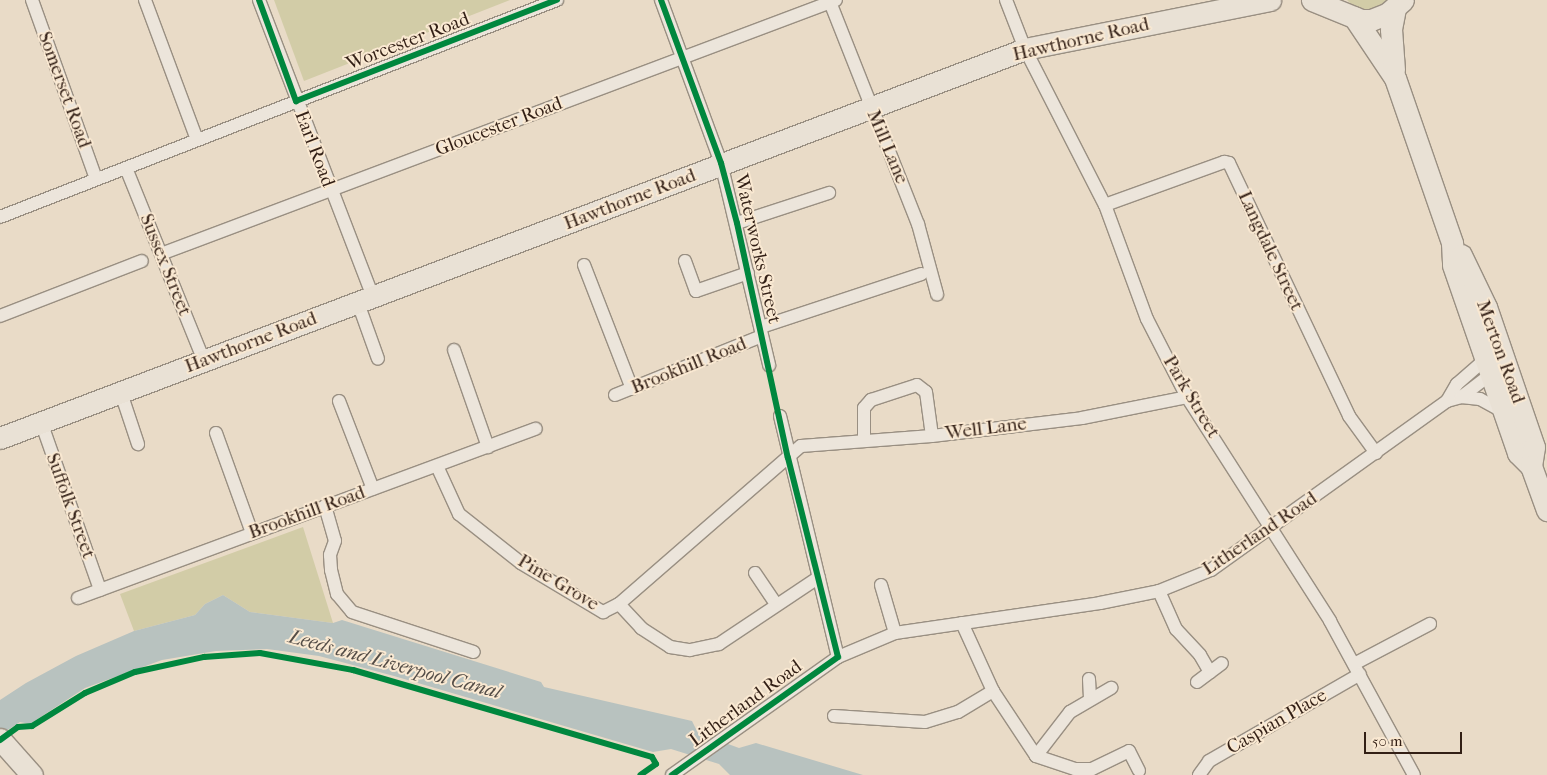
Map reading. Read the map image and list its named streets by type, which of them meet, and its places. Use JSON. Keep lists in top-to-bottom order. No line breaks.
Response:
{"streets":{"main road":["Hawthorne Road","Merton Road"],"street":["Worcester Road","Somerset Road","Gloucester Road","Mill Lane","Earl Road","Waterworks Street","Langdale Street","Sussex Street","Brookhill Road","Park Street","Well Lane","Suffolk Street","Litherland Road","Pine Grove","Caspian Place"]},"crossings":[["Hawthorne Road","Mill Lane"],["Hawthorne Road","Earl Road"],["Hawthorne Road","Waterworks Street"],["Hawthorne Road","Sussex Street"],["Hawthorne Road","Park Street"],["Hawthorne Road","Suffolk Street"],["Worcester Road","Somerset Road"],["Worcester Road","Earl Road"],["Worcester Road","Sussex Street"],["Gloucester Road","Mill Lane"],["Gloucester Road","Earl Road"],["Gloucester Road","Waterworks Street"],["Gloucester Road","Sussex Street"],["Waterworks Street","Brookhill Road"],["Langdale Street","Park Street"],["Langdale Street","Litherland Road"],["Merton Road","Litherland Road"],["Brookhill Road","Suffolk Street"],["Brookhill Road","Pine Grove"],["Park Street","Well Lane"],["Park Street","Litherland Road"],["Park Street","Caspian Place"],["Well Lane","Pine Grove"]],"water":["Leeds and Liverpool Canal"],"scale_bar":"50 m"}
